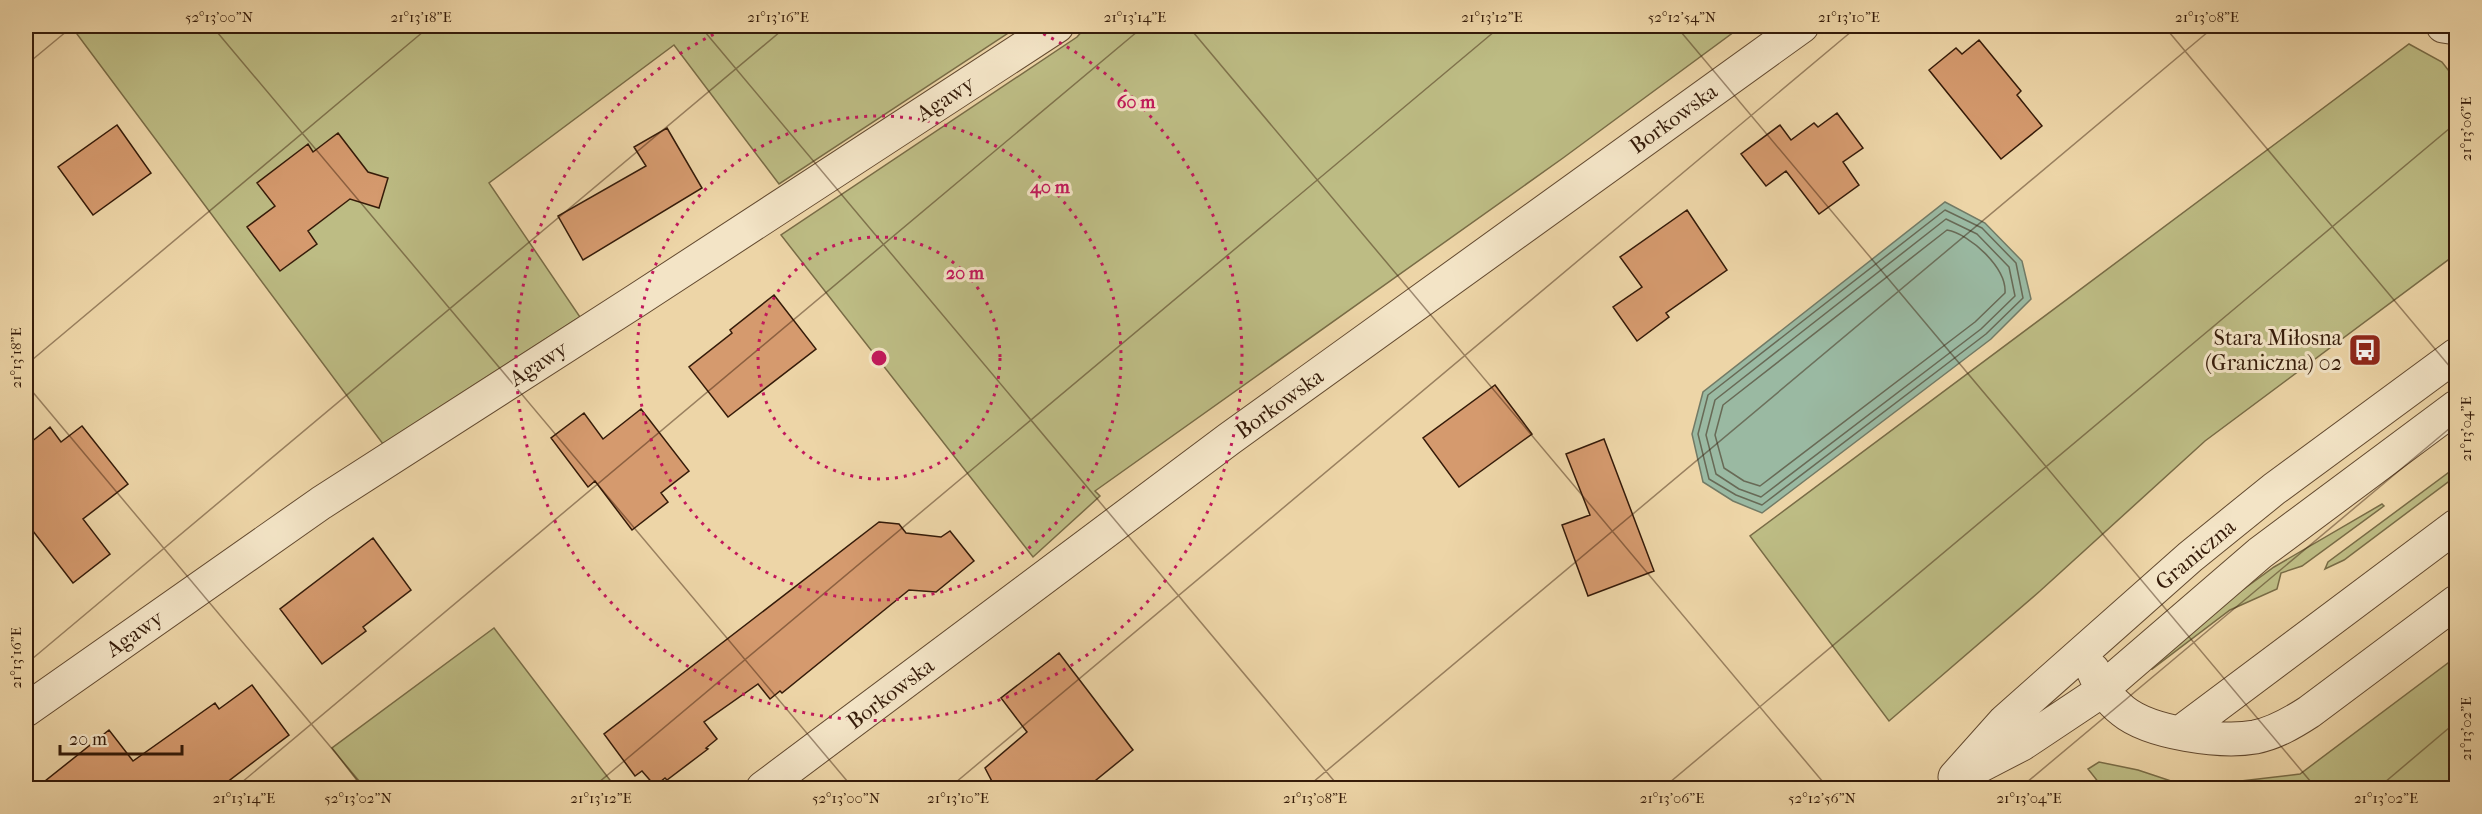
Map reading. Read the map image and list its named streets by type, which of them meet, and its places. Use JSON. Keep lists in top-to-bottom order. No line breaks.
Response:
{"streets":{"street":["Agawy","Borkowska","Graniczna"]},"places":{"bus stop":["Stara Miłosna (Graniczna) 02"]},"scale_bar":"20 m","coordinates":["52°13'00\"N","21°13'18\"E","21°13'16\"E","21°13'14\"E","21°13'12\"E","52°12'54\"N","21°13'10\"E","21°13'08\"E","21°13'06\"E","21°13'04\"E","21°13'02\"E","52°13'02\"N","52°12'56\"N"],"rings":["60 m","40 m","20 m"]}
